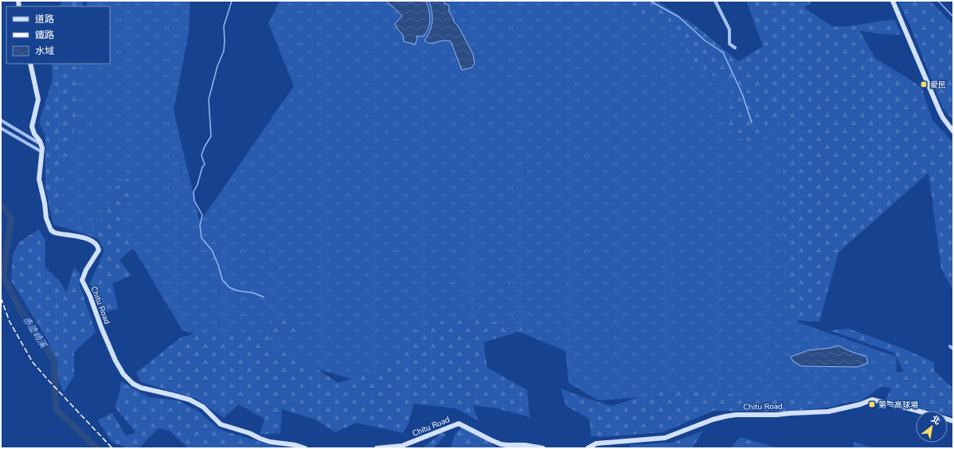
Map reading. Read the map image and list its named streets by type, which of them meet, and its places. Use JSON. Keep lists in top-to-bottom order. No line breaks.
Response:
{"streets":{"street":["Chitu Road"]},"water":["赤塗崎溪"],"places":{"transit":["愛民","第一高球場"]},"legend":["道路","鐵路","水域"],"north":"top right"}
